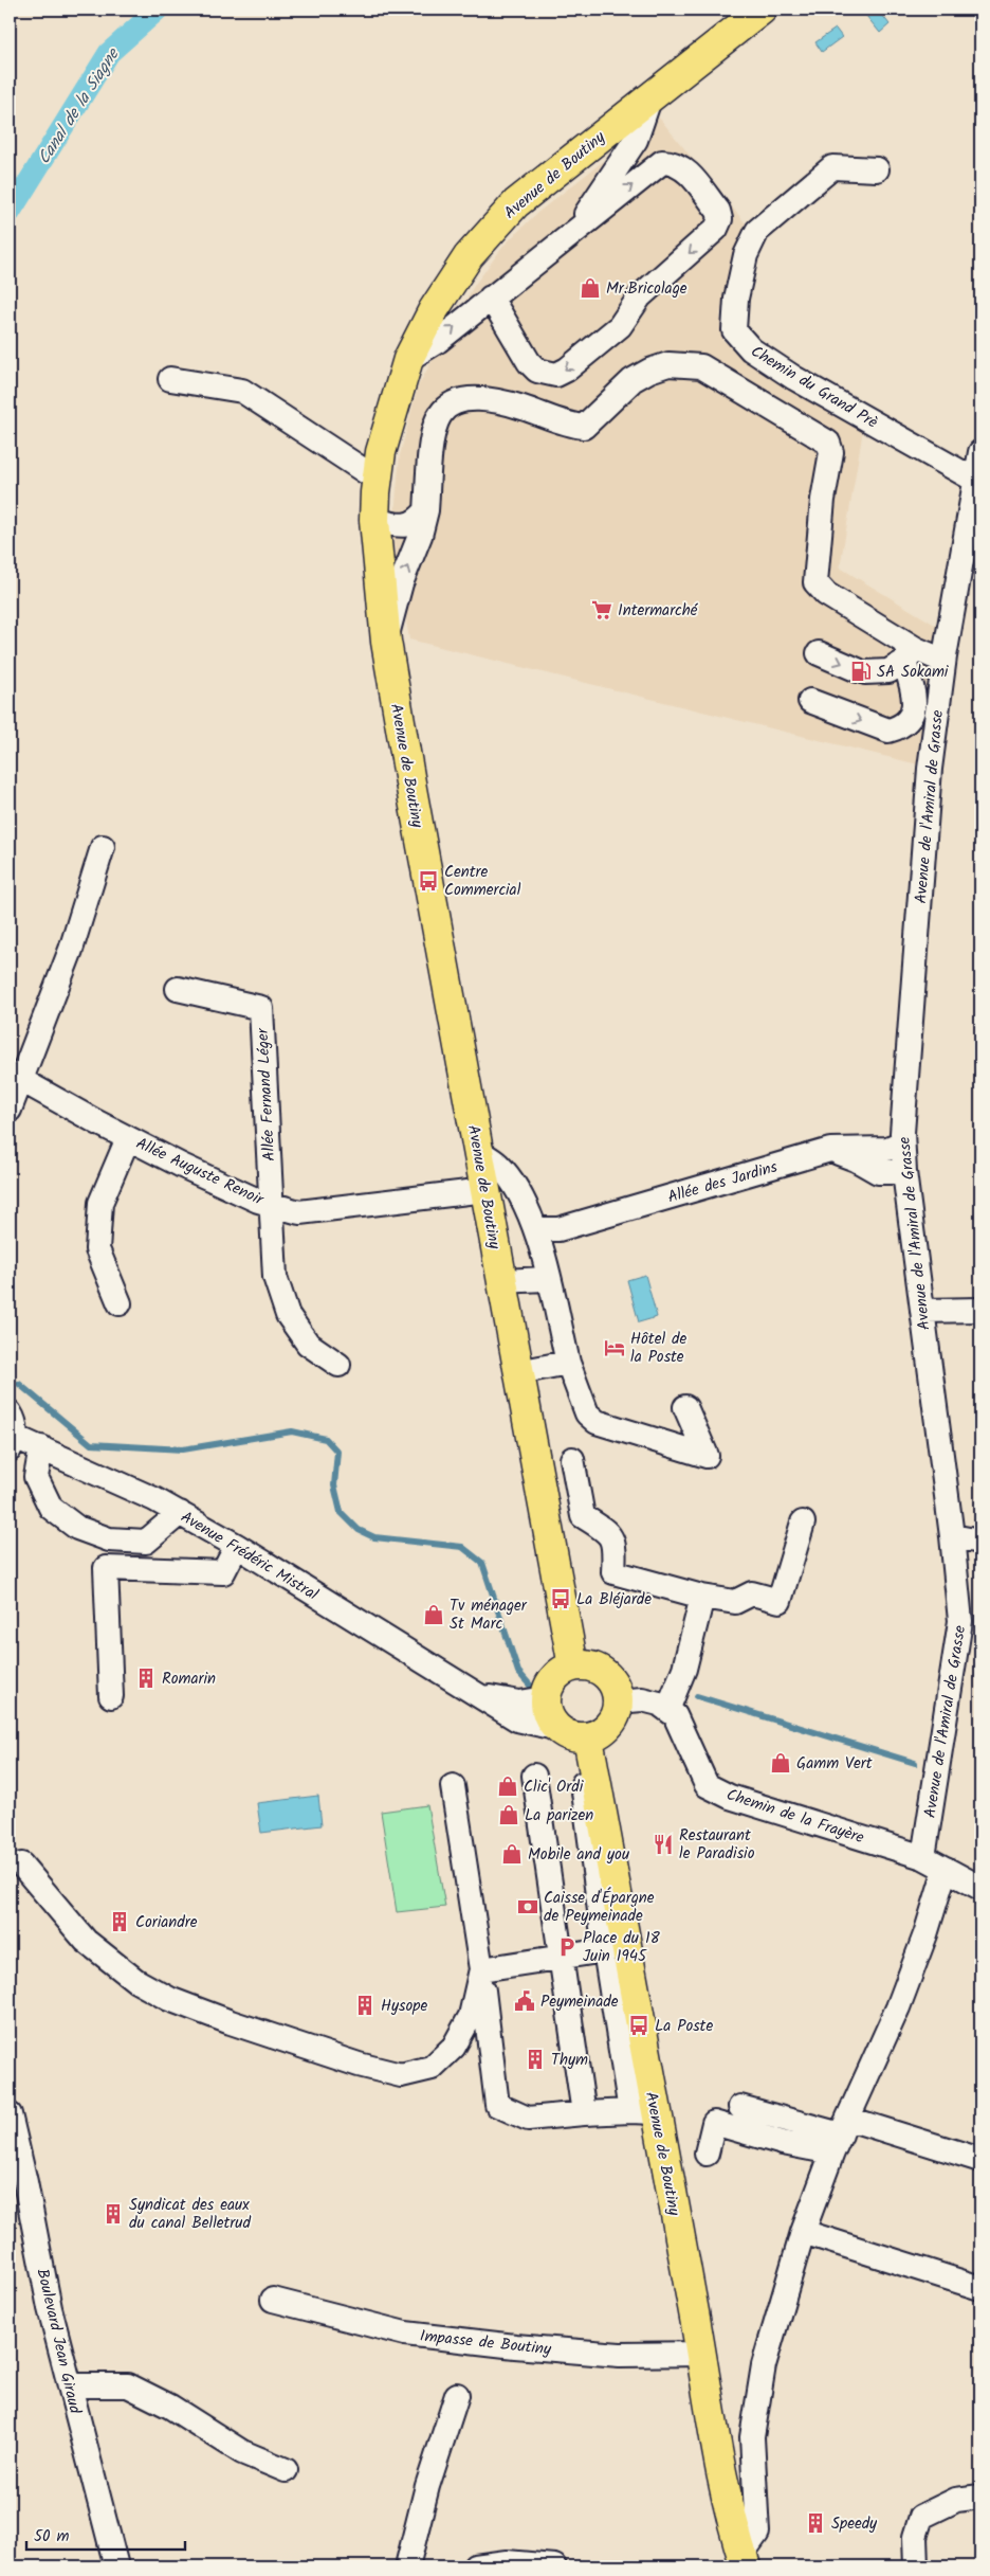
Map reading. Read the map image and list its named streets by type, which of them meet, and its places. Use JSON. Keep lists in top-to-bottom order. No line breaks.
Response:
{"streets":{"main road":["Avenue de Boutiny"],"street":["Chemin du Grand Prè","Avenue de l'Amiral de Grasse","Allée Fernand Léger","Allée Auguste Renoir","Allée des Jardins","Avenue Frédéric Mistral","Chemin de la Frayère","Boulevard Jean Giraud","Impasse de Boutiny"]},"crossings":[["Avenue de Boutiny","Allée Auguste Renoir"],["Avenue de Boutiny","Avenue Frédéric Mistral"],["Avenue de Boutiny","Impasse de Boutiny"],["Chemin du Grand Prè","Avenue de l'Amiral de Grasse"],["Avenue de l'Amiral de Grasse","Allée des Jardins"],["Avenue de l'Amiral de Grasse","Chemin de la Frayère"],["Allée Fernand Léger","Allée Auguste Renoir"]],"water":["Canal de la Siagne"],"places":{"shop":["Mr.Bricolage","Tv ménager St Marc","Gamm Vert","Clic' Ordi","La parizen","Mobile and you"],"supermarket":["Intermarché"],"fuel station":["SA Sokami"],"bus stop":["Centre Commercial","La Bléjarde","La Poste"],"hotel":["Hôtel de la Poste"],"building":["Romarin","Coriandre","Hysope","Thym","Syndicat des eaux du canal Belletrud","Speedy"],"restaurant":["Restaurant le Paradisio"],"bank":["Caisse d'Épargne de Peymeinade"],"parking":["Place du 18 Juin 1945"],"public building":["Peymeinade"]},"scale_bar":"50 m"}
